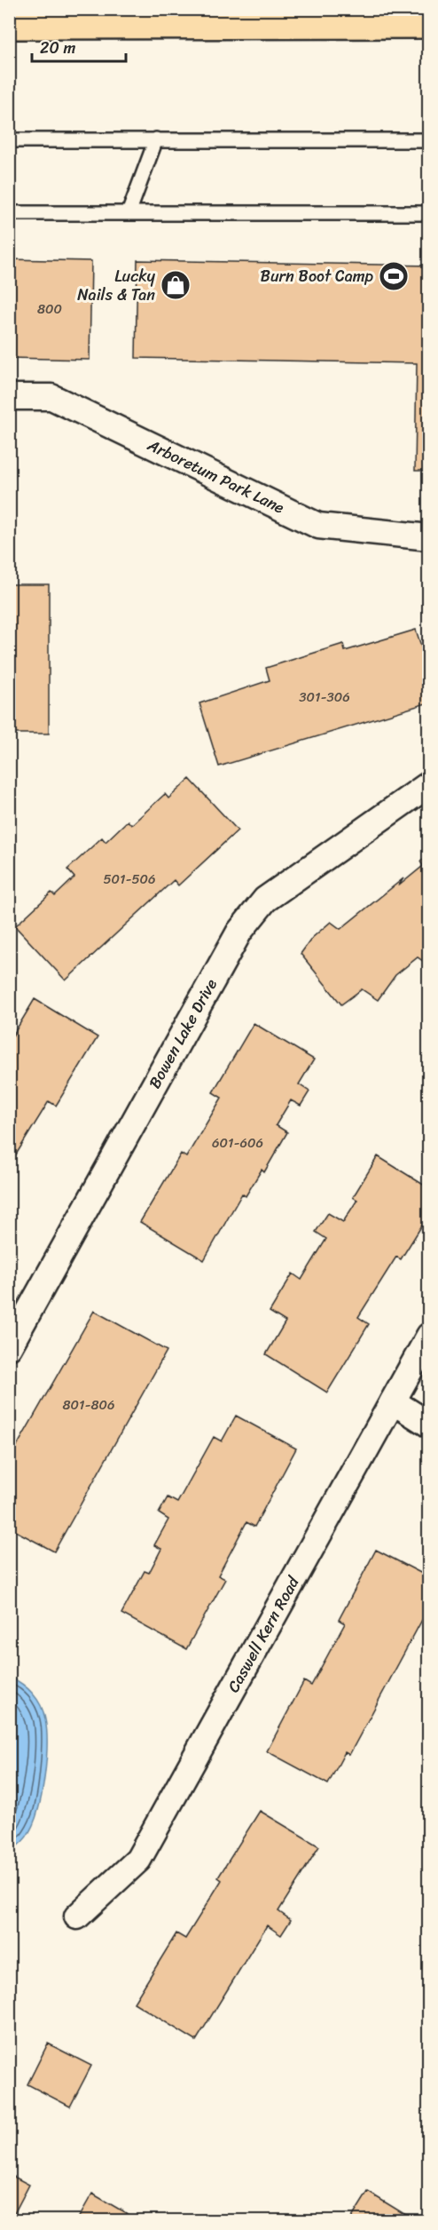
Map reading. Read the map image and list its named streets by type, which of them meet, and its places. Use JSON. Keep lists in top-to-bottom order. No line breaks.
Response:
{"streets":{"street":["Arboretum Park Lane","Bowen Lake Drive","Caswell Kern Road"]},"places":{"sports":["Burn Boot Camp"],"shop":["Lucky Nails & Tan"]},"house_numbers":["800","301-306","501-506","601-606","801-806"],"scale_bar":"20 m"}
